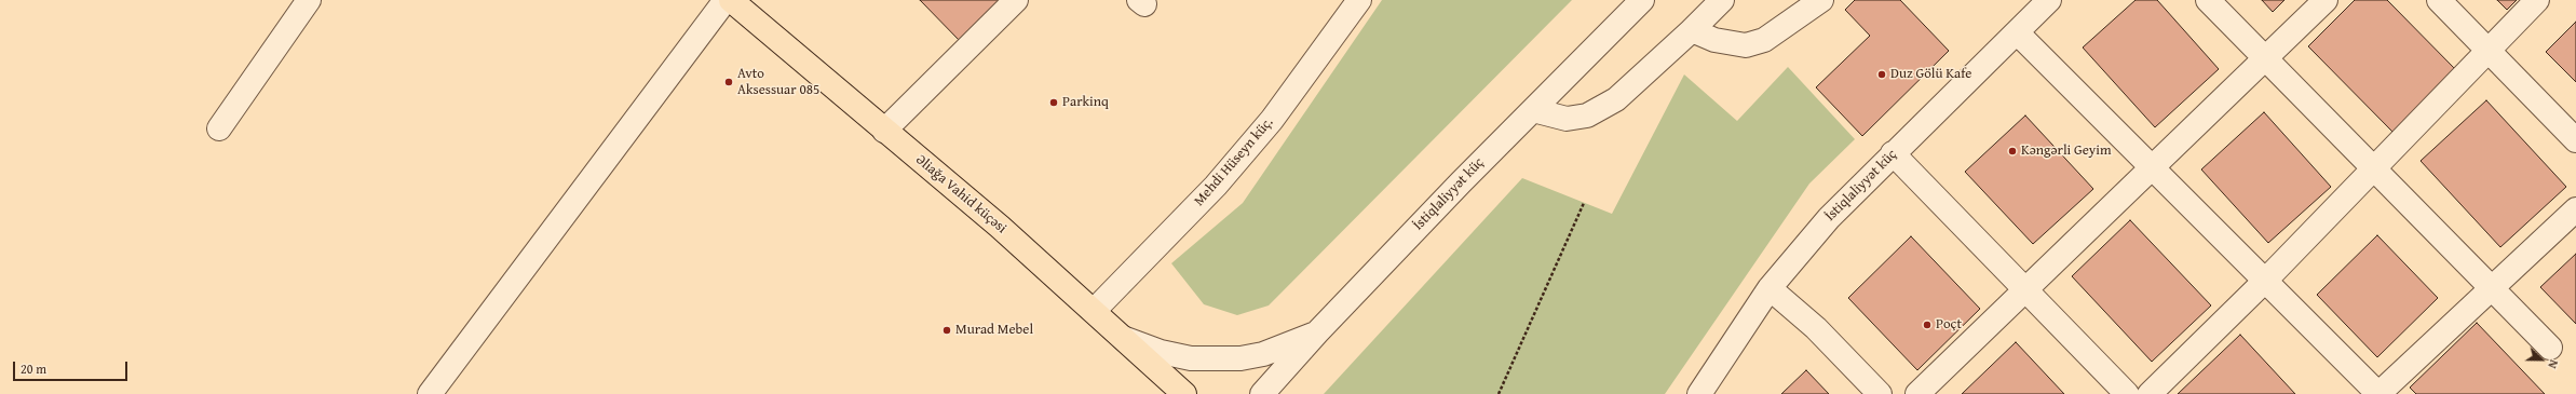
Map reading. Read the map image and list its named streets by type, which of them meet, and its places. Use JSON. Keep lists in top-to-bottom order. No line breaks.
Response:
{"streets":{"main road":["Əliağa Vahid küçəsi"],"street":["Mehdi Hüseyn küç.","İstiqlaliyyət küç"]},"crossings":[["Mehdi Hüseyn küç.","Əliağa Vahid küçəsi"]],"places":["Duz Gölü Kafe","Avto Aksessuar 085","Parkinq","Kəngərli Geyim","Poçt","Murad Mebel"],"scale_bar":"20 m","north":"right"}
